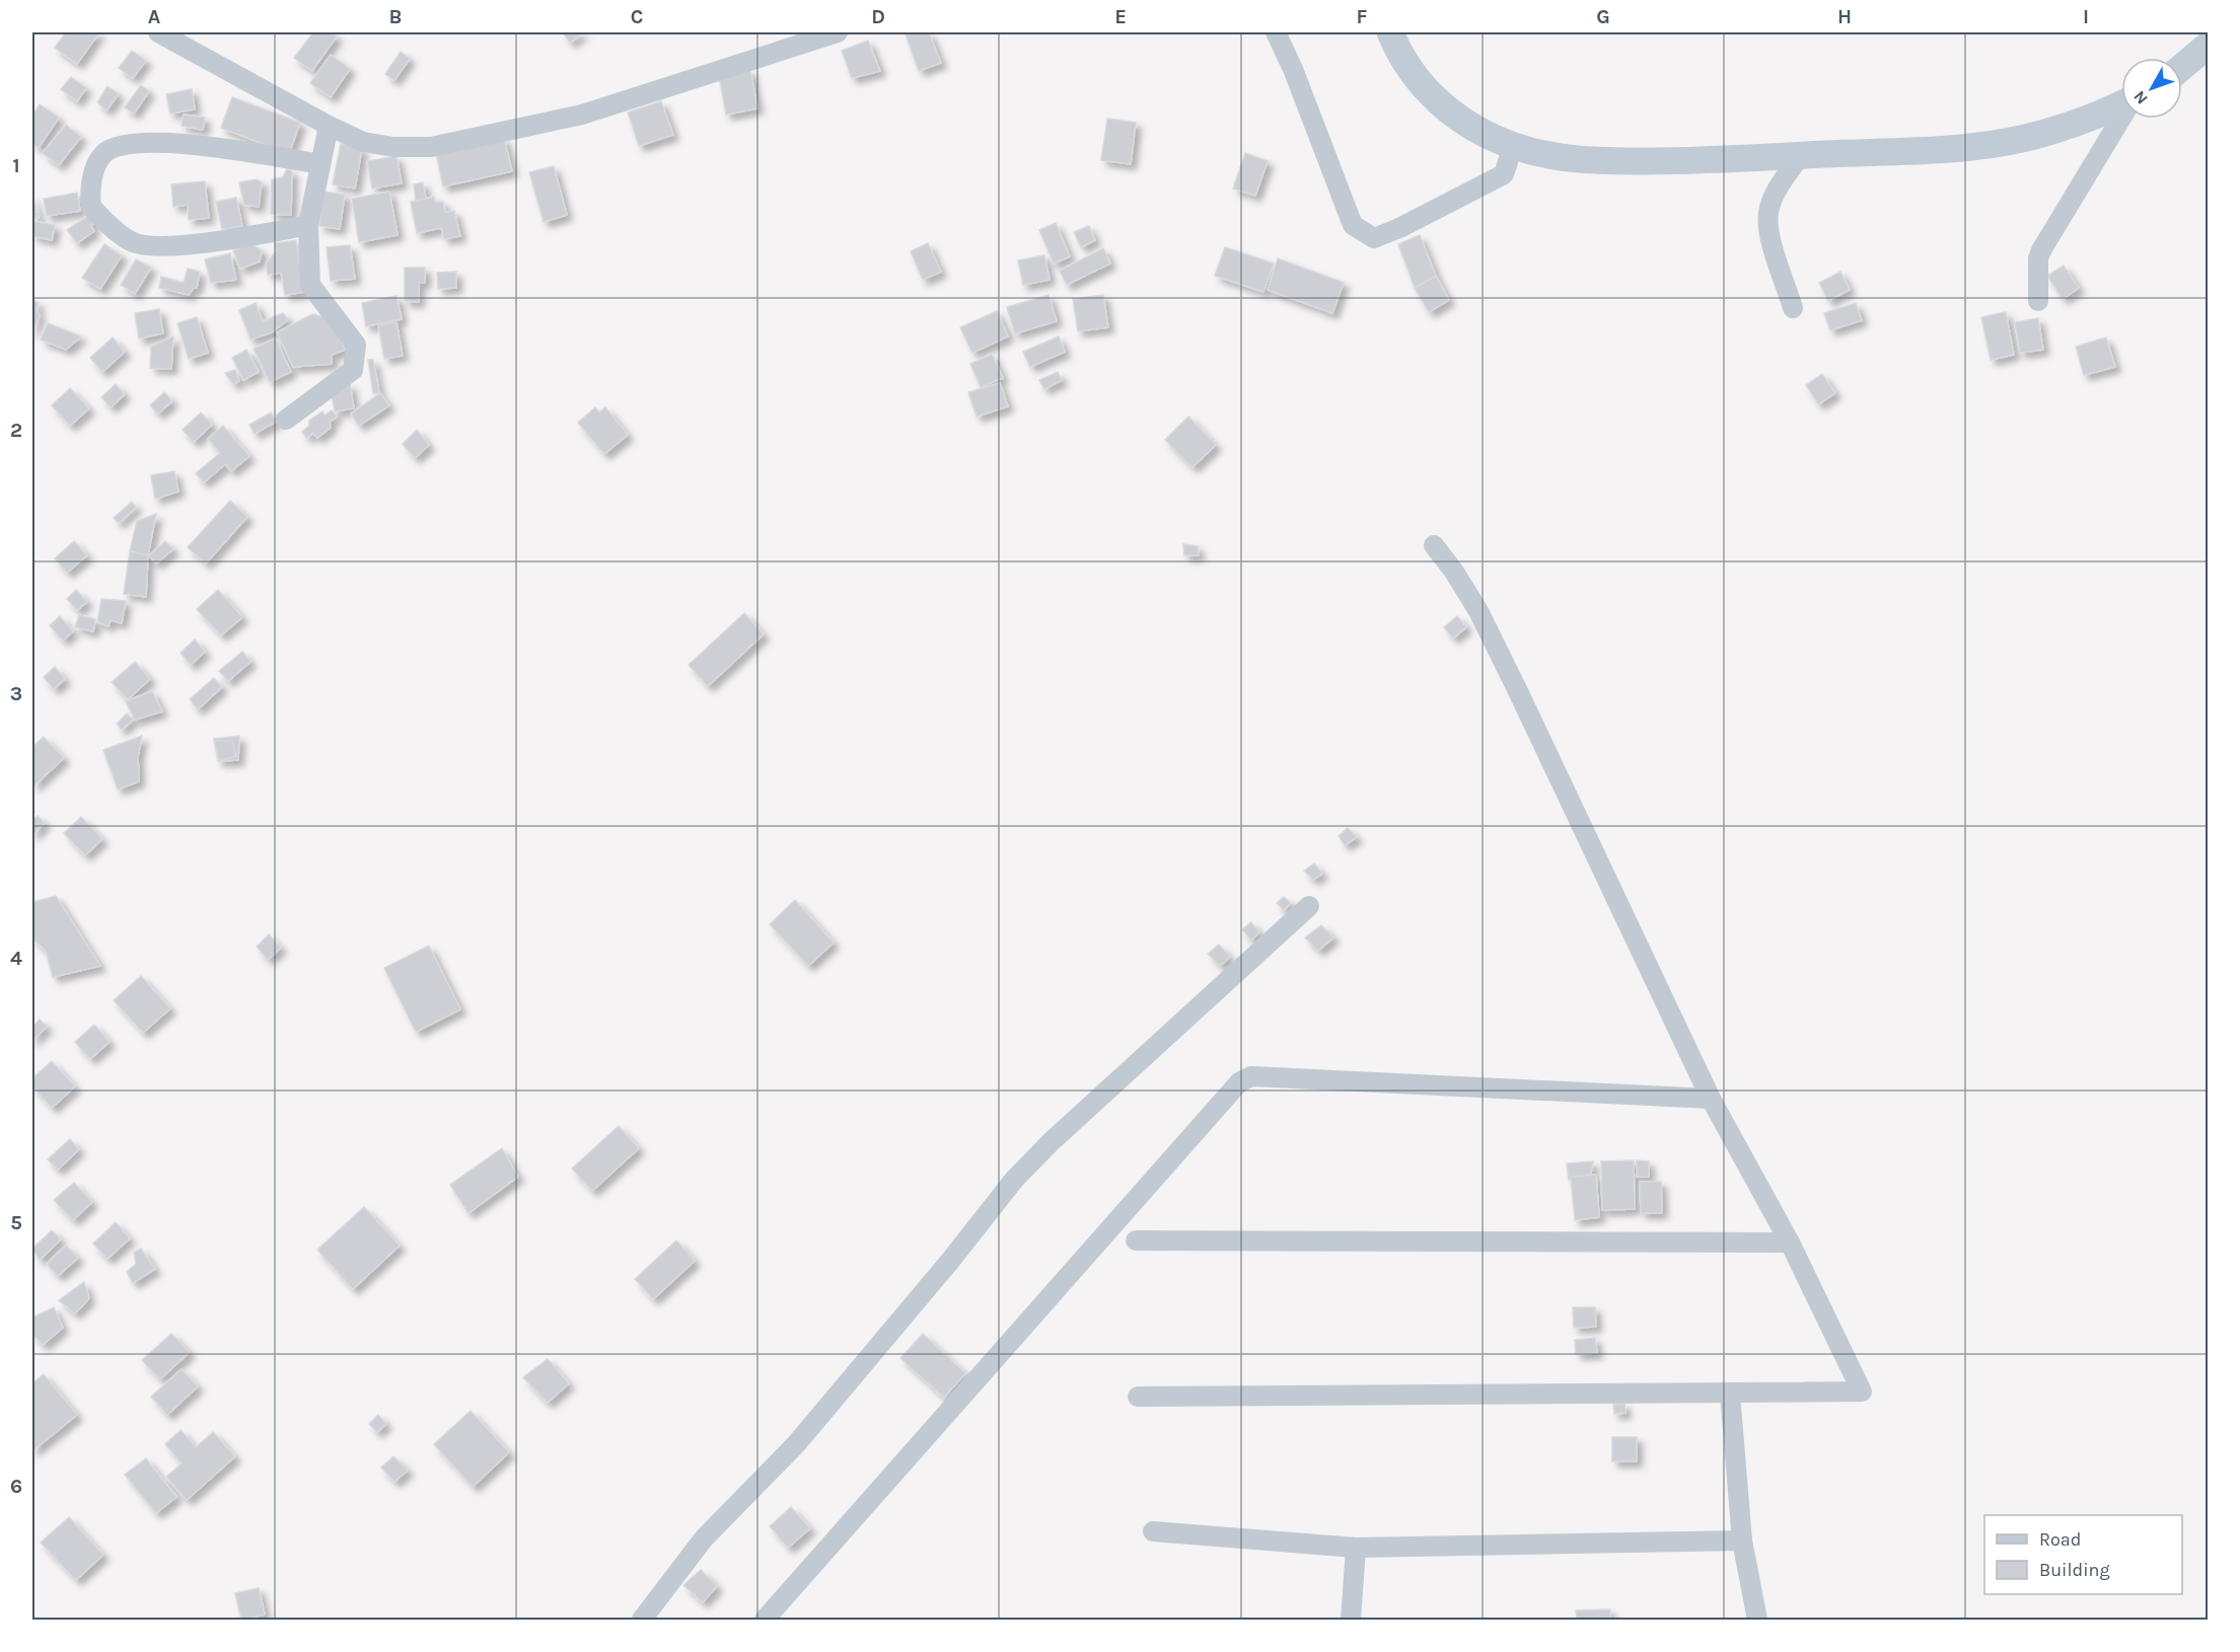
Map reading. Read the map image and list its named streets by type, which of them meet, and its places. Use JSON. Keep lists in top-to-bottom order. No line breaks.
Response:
{"legend":["Road","Building"],"north":"bottom left","grid":{"columns":["A","B","C","D","E","F","G","H","I"],"rows":["1","2","3","4","5","6"]}}
